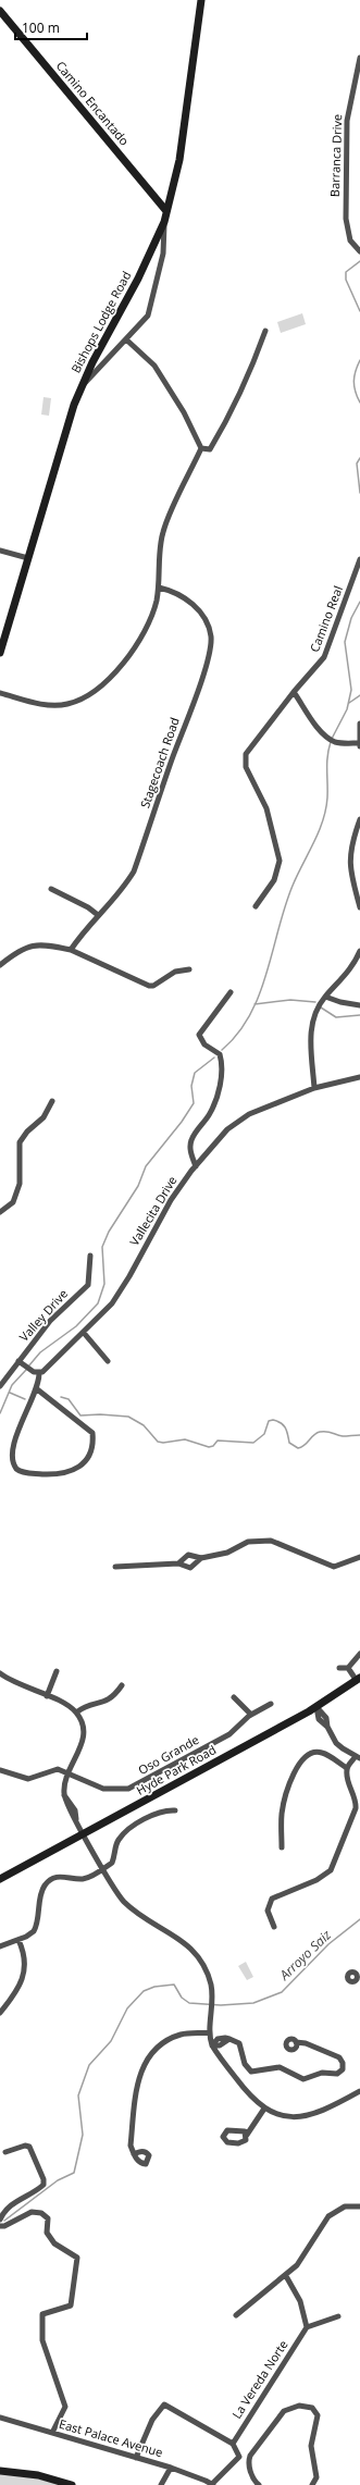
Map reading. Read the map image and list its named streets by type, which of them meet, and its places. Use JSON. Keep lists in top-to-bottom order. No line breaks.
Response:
{"streets":{"street":["Camino Encantado","Barranca Drive","Bishops Lodge Road","Camino Real","Stagecoach Road","Vallecita Drive","Valley Drive","Oso Grande","Hyde Park Road","La Vereda Norte","East Palace Avenue"]},"crossings":[["Camino Encantado","Bishops Lodge Road"]],"water":["Arroyo Saiz"],"scale_bar":"100 m"}
